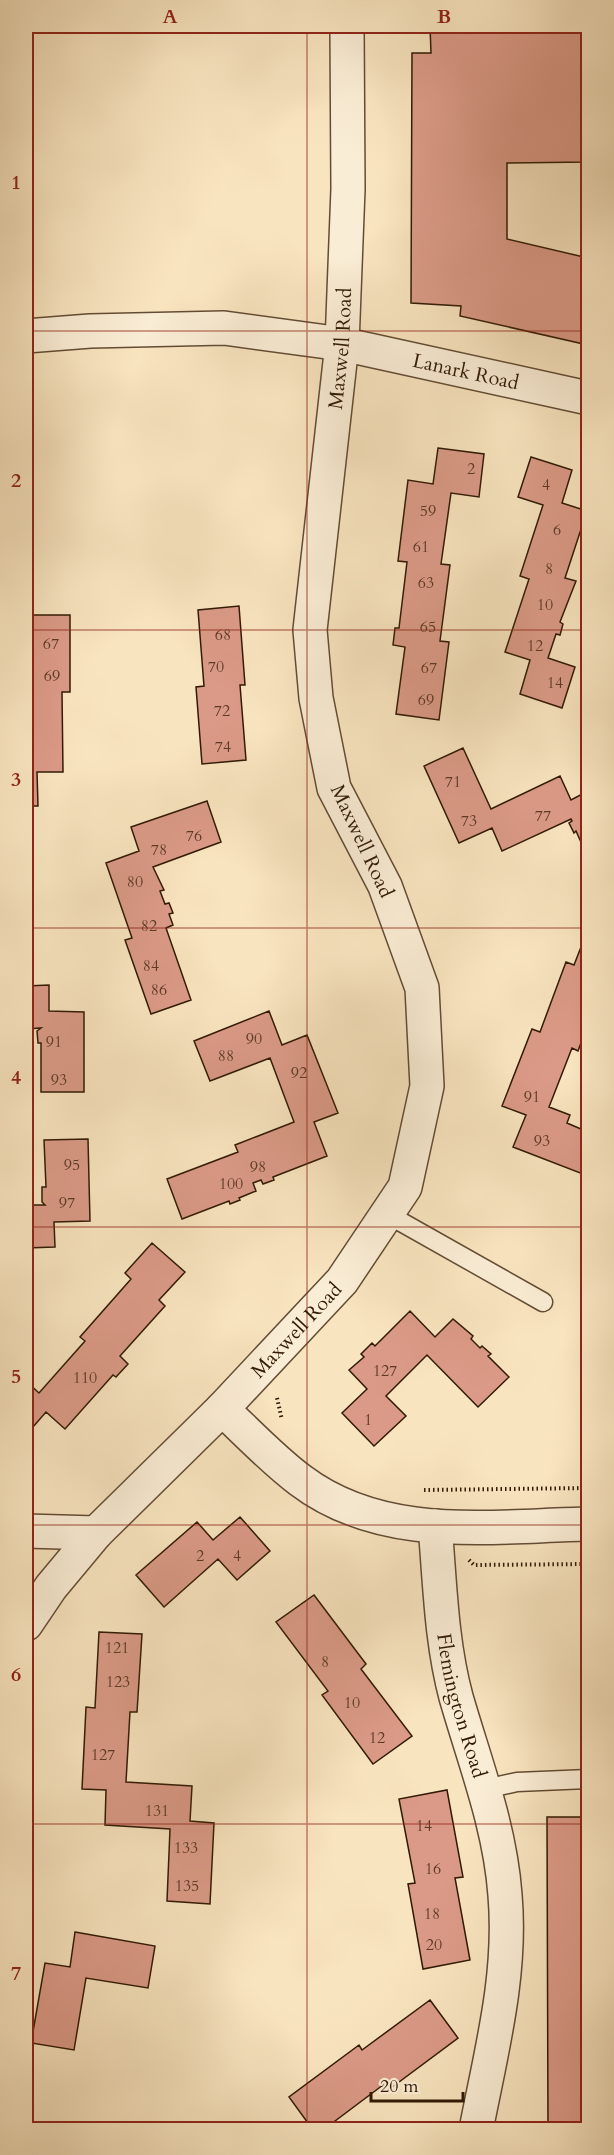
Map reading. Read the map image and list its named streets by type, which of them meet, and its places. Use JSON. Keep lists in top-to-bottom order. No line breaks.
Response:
{"streets":{"street":["Maxwell Road","Lanark Road","Flemington Road"]},"crossings":[["Maxwell Road","Lanark Road"]],"house_numbers":["2","4","59","6","61","8","63","10","65","68","67","12","70","67","69","14","69","72","74","71","77","73","76","78","80","82","84","86","90","91","88","92","93","91","93","95","98","100","97","127","110","1","2","4","121","8","123","10","12","127","131","14","133","16","135","18","20"],"scale_bar":"20 m","grid":{"columns":["A","B"],"rows":["1","2","3","4","5","6","7"]}}
